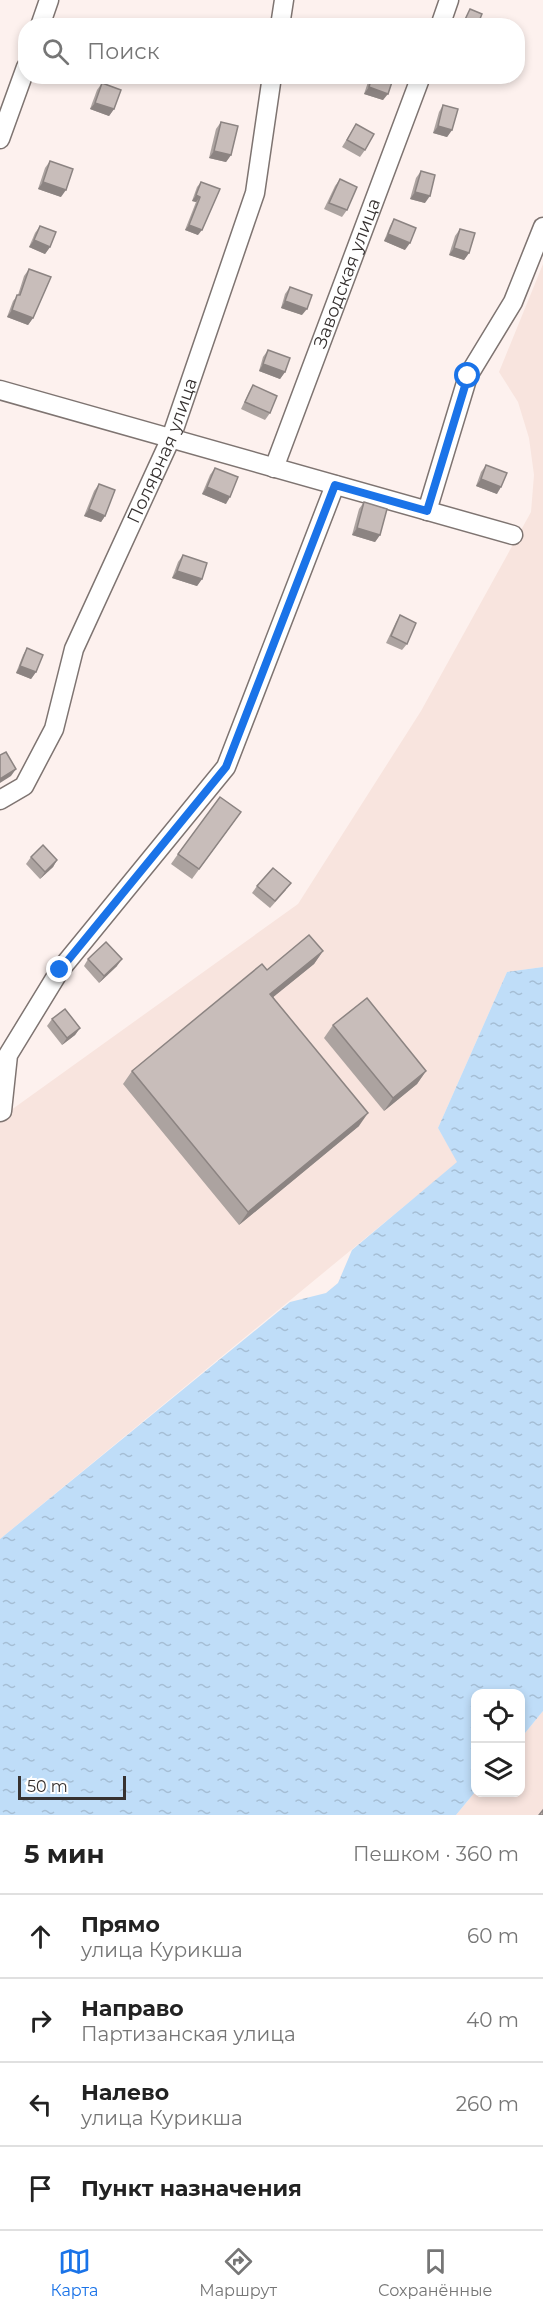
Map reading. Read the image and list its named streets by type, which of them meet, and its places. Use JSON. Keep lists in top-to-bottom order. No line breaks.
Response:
{"streets":{"street":["Заводская улица","Полярная улица"]},"scale_bar":"50 m","page":{"search":"Поиск","scale":"50 m","heading":["5 мин","Пешком · 360 m"],"list":[["Прямо","улица Курикша","60 m"],["Направо","Партизанская улица","40 m"],["Налево","улица Курикша","260 m"],"Пункт назначения"],"nav":["Карта","Маршрут","Сохранённые"]}}
